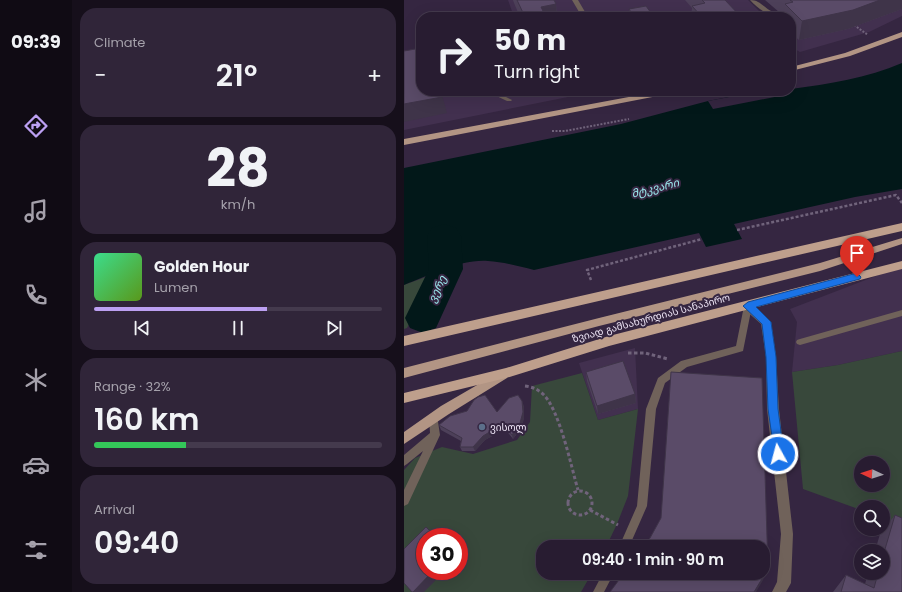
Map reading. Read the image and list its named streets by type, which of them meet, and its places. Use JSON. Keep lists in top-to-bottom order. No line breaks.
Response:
{"streets":{"highway":["ზვიად გამსახურდიას სანაპირო"]},"water":["მტკვარი","ვერე"],"places":["ვისოლ"],"north":"left","page":{"tabs":"09:39","tile":["Climate",["28","km/h"],["Range · 32%","160 km"],["Arrival","09:40"]],"turn":["50 m","Turn right"],"heat":["−","21°","+"],"song":["Golden Hour","Lumen"],"limit":"30","trip":"09:40 · 1 min · 90 m"}}
